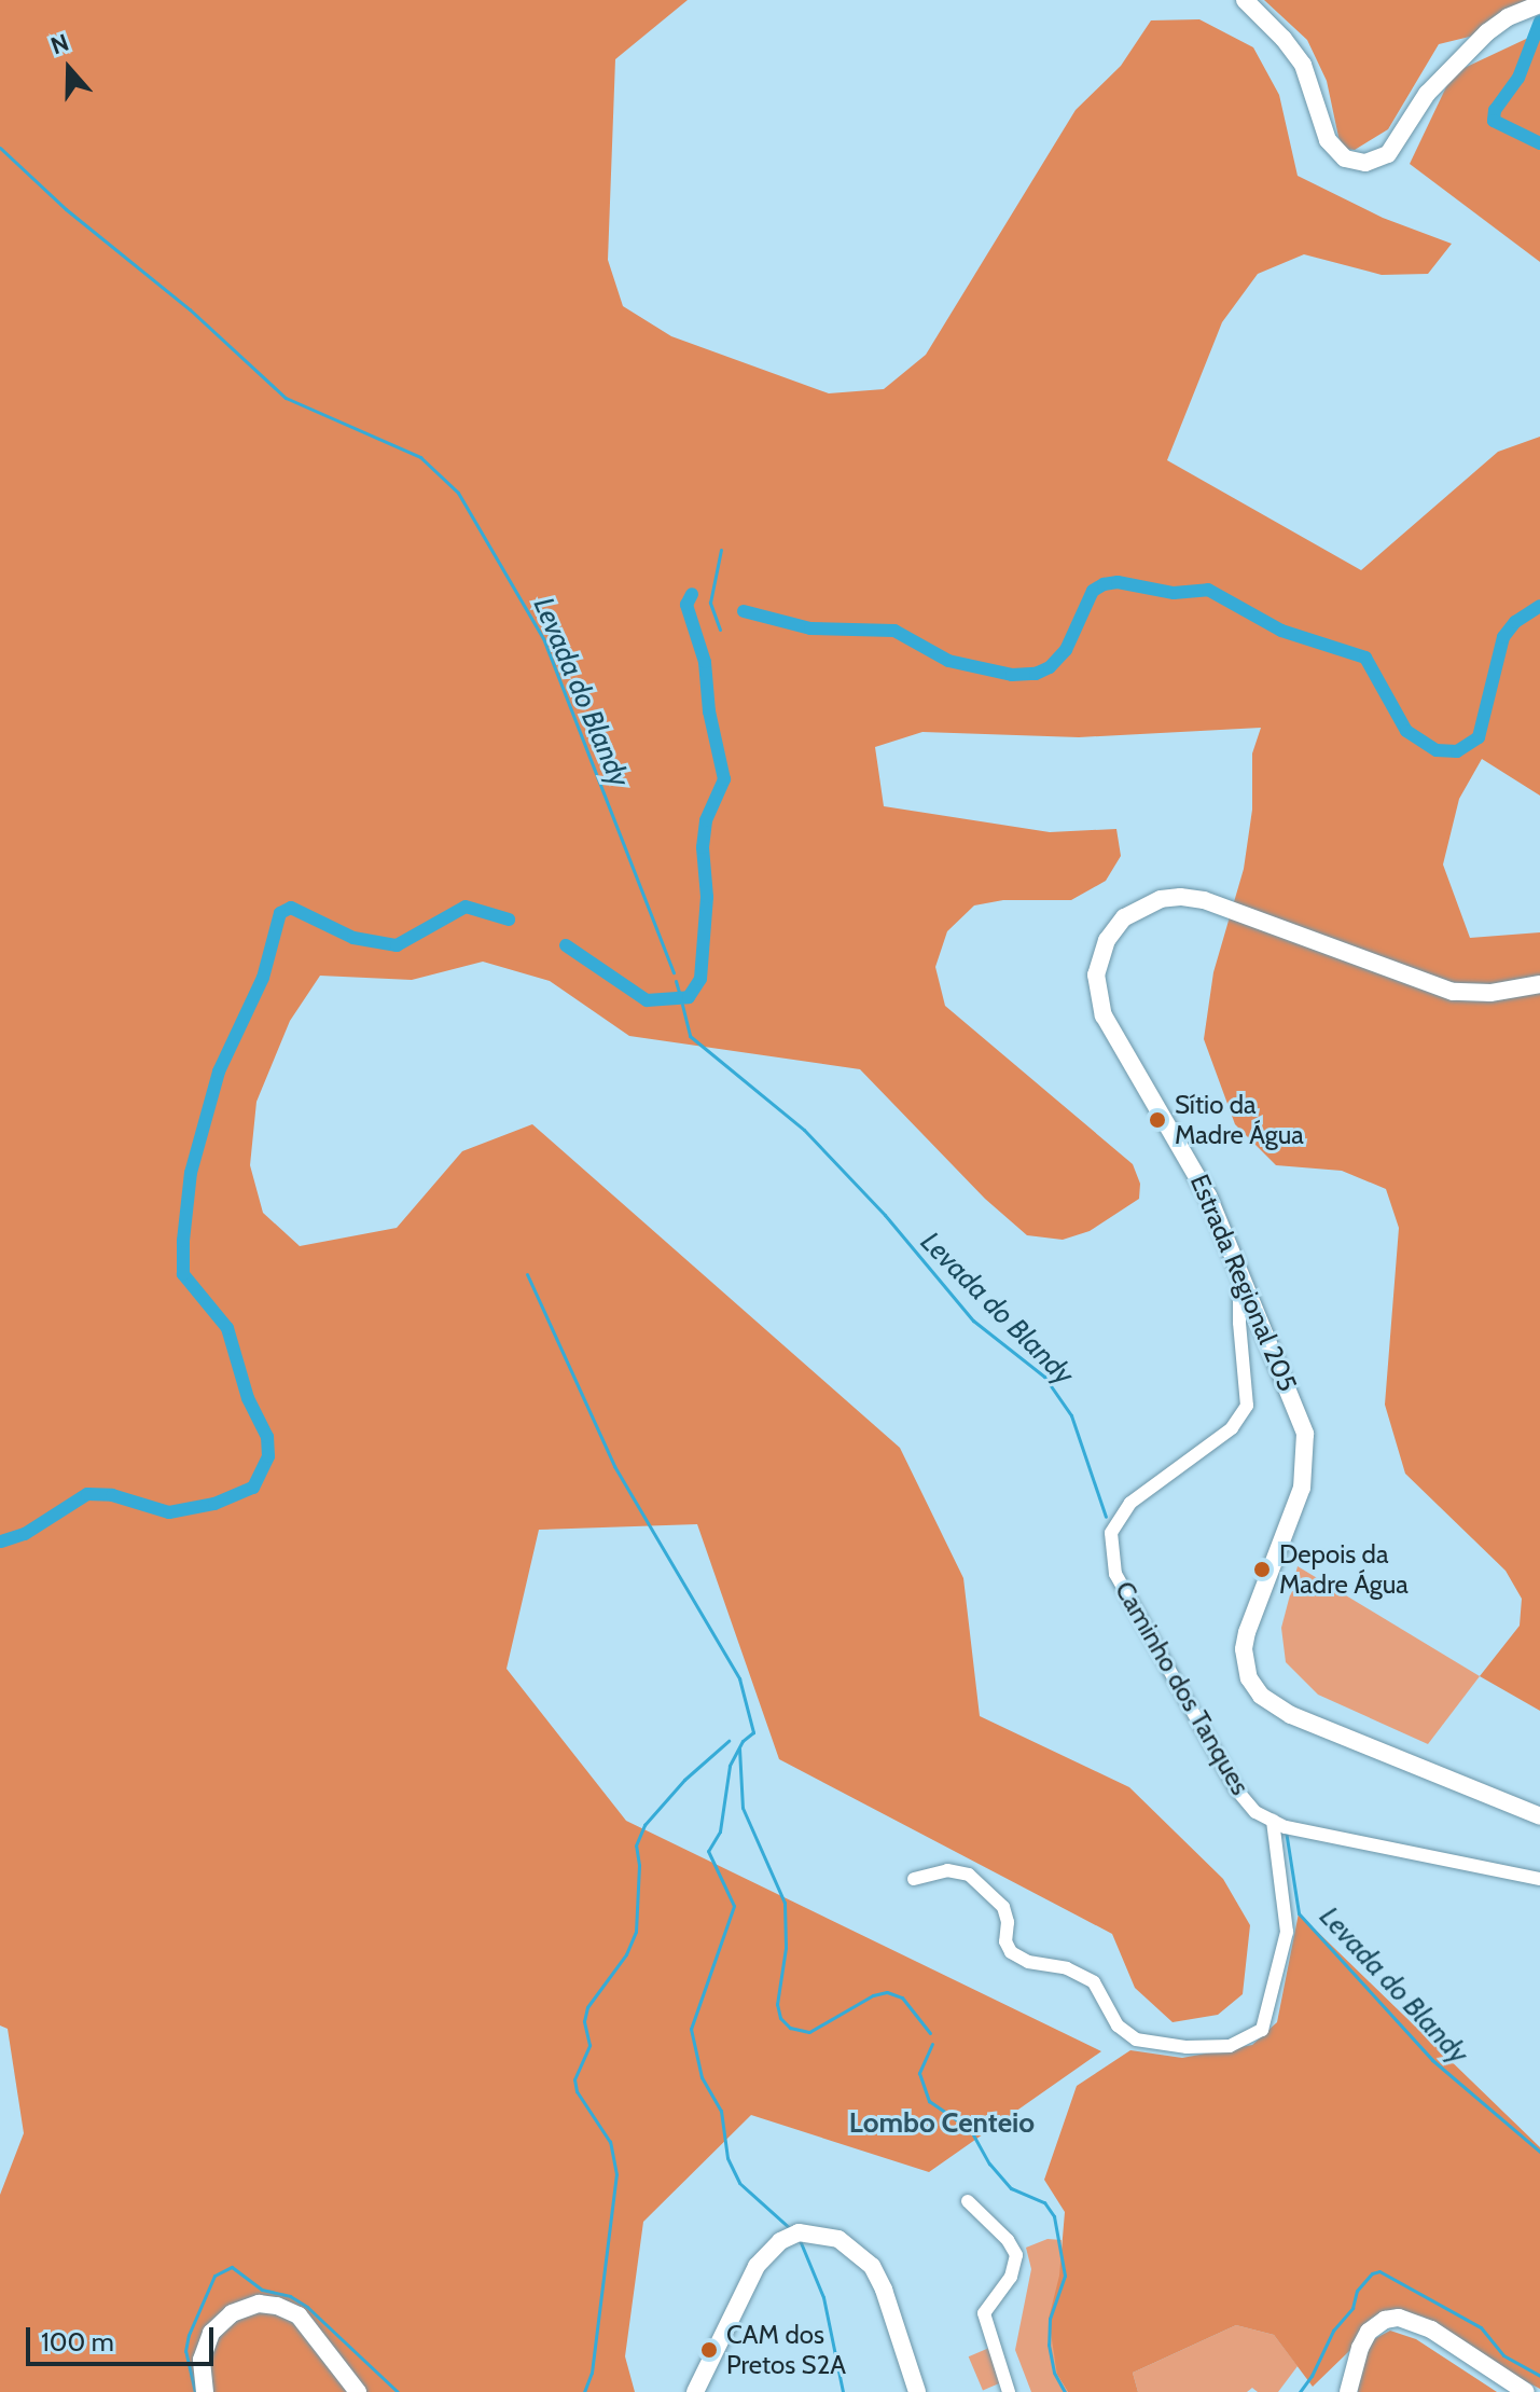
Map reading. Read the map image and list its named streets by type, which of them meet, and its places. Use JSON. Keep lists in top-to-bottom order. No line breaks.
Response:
{"streets":{"main road":["Estrada Regional 205"],"street":["Caminho dos Tanques"]},"crossings":[["Estrada Regional 205","Caminho dos Tanques"]],"districts":["Lombo Centeio"],"water":["Levada do Blandy"],"places":["Sítio da Madre Água","Depois da Madre Água","CAM dos Pretos S2A"],"scale_bar":"100 m","north":"top"}
